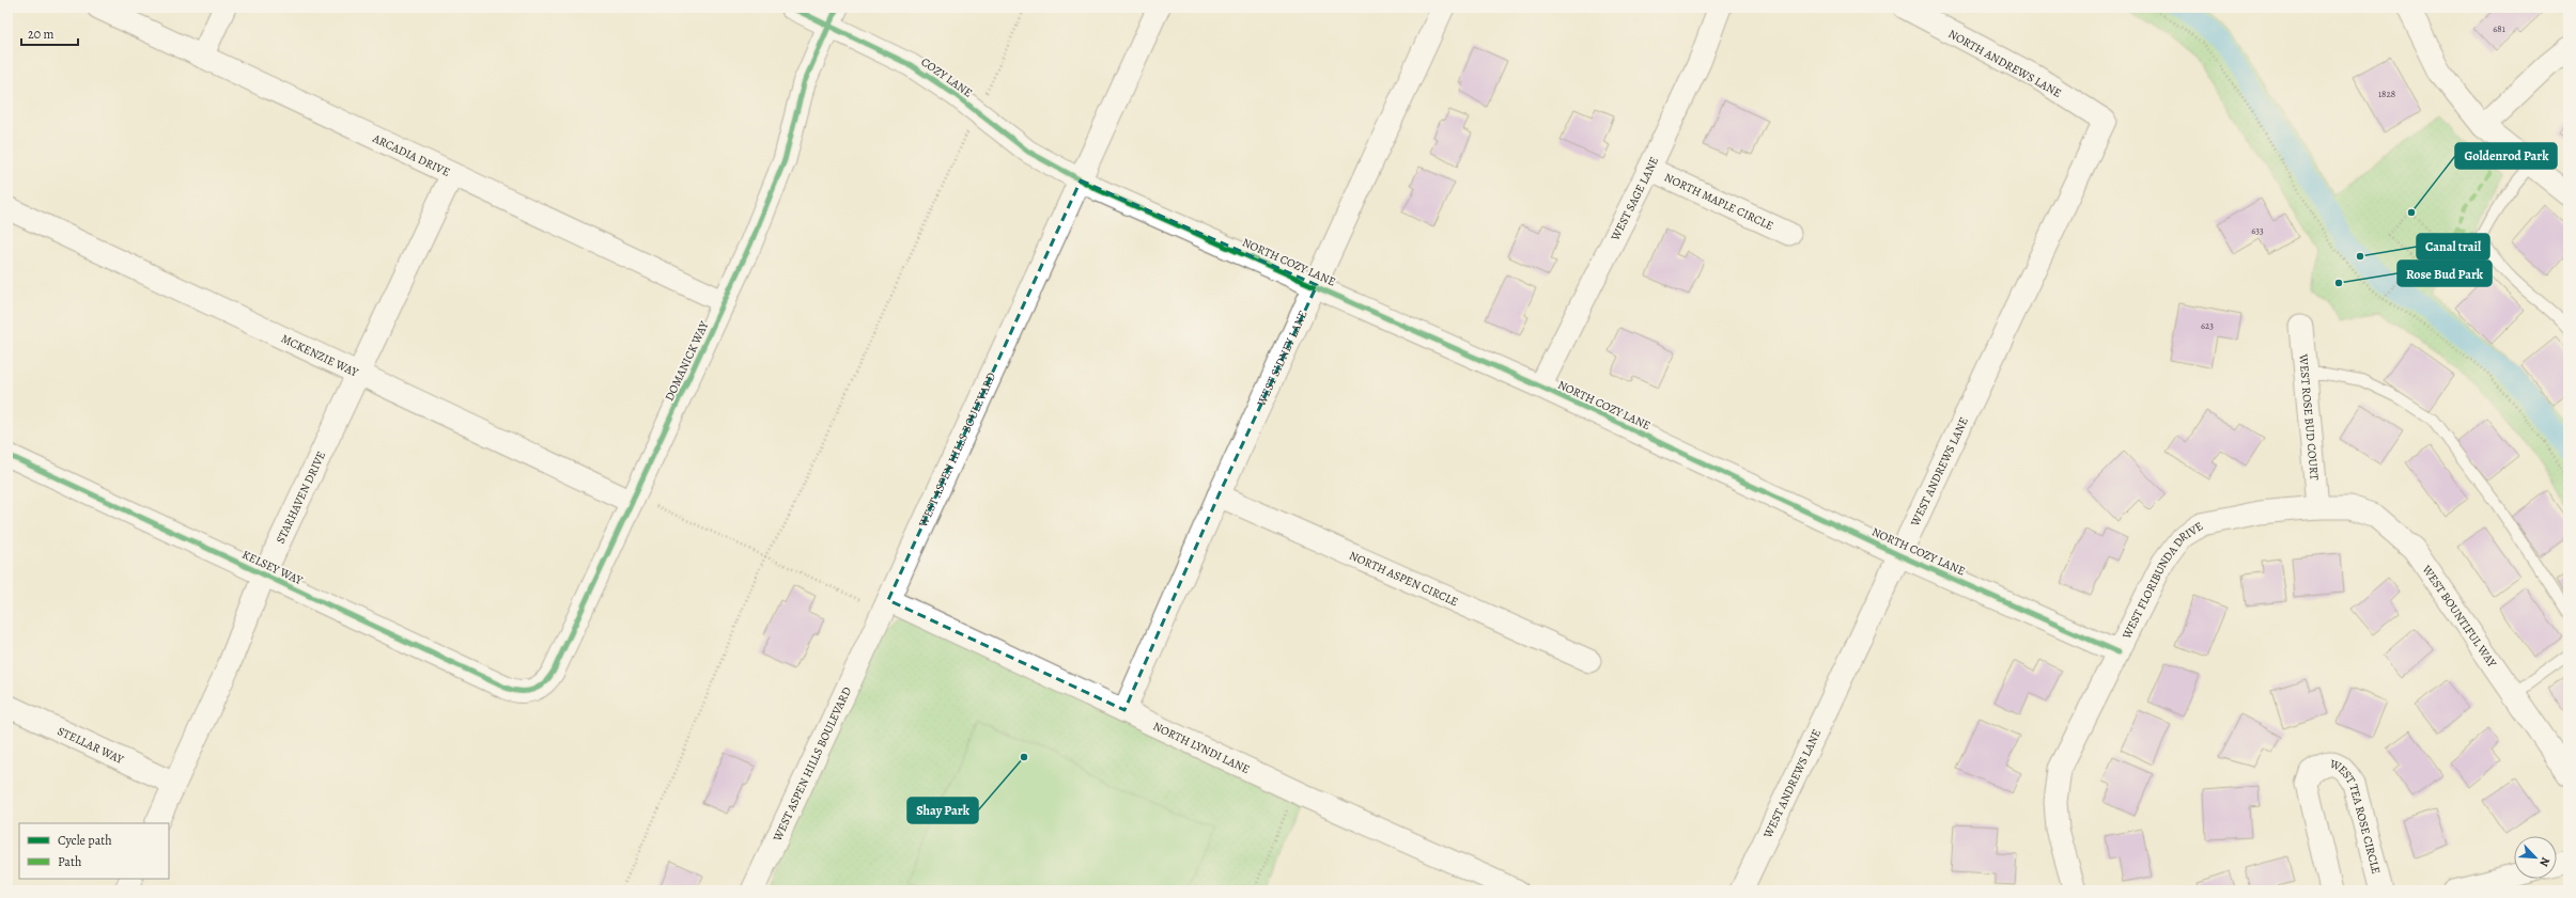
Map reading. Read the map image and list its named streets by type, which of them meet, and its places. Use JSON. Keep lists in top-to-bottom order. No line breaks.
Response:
{"streets":{"street":["NORTH ANDREWS LANE","COZY LANE","ARCADIA DRIVE","WEST SAGE LANE","NORTH MAPLE CIRCLE","NORTH COZY LANE","MCKENZIE WAY","WEST SIDNEY LANE","DOMANICK WAY","WEST ROSE BUD COURT","WEST ASPEN HILLS BOULEVARD","WEST ANDREWS LANE","STARHAVEN DRIVE","KELSEY WAY","NORTH ASPEN CIRCLE","WEST FLORIBUNDA DRIVE","WEST BOUNTIFUL WAY","STELLAR WAY","NORTH LYNDI LANE","WEST TEA ROSE CIRCLE"]},"crossings":[["NORTH ANDREWS LANE","WEST ANDREWS LANE"],["COZY LANE","NORTH COZY LANE"],["COZY LANE","DOMANICK WAY"],["COZY LANE","WEST ASPEN HILLS BOULEVARD"],["ARCADIA DRIVE","DOMANICK WAY"],["ARCADIA DRIVE","STARHAVEN DRIVE"],["WEST SAGE LANE","NORTH MAPLE CIRCLE"],["WEST SAGE LANE","NORTH COZY LANE"],["NORTH COZY LANE","WEST SIDNEY LANE"],["NORTH COZY LANE","WEST ASPEN HILLS BOULEVARD"],["NORTH COZY LANE","WEST ANDREWS LANE"],["NORTH COZY LANE","WEST FLORIBUNDA DRIVE"],["MCKENZIE WAY","DOMANICK WAY"],["MCKENZIE WAY","STARHAVEN DRIVE"],["WEST SIDNEY LANE","NORTH ASPEN CIRCLE"],["WEST SIDNEY LANE","NORTH LYNDI LANE"],["DOMANICK WAY","KELSEY WAY"],["WEST ROSE BUD COURT","WEST FLORIBUNDA DRIVE"],["WEST ROSE BUD COURT","WEST BOUNTIFUL WAY"],["WEST ASPEN HILLS BOULEVARD","NORTH LYNDI LANE"],["STARHAVEN DRIVE","KELSEY WAY"],["STARHAVEN DRIVE","STELLAR WAY"],["WEST FLORIBUNDA DRIVE","WEST BOUNTIFUL WAY"]],"places":["Goldenrod Park","Canal trail","Rose Bud Park","Shay Park"],"house_numbers":["681","1828","633","623"],"legend":["Cycle path","Path"],"scale_bar":"20 m","north":"bottom right"}
